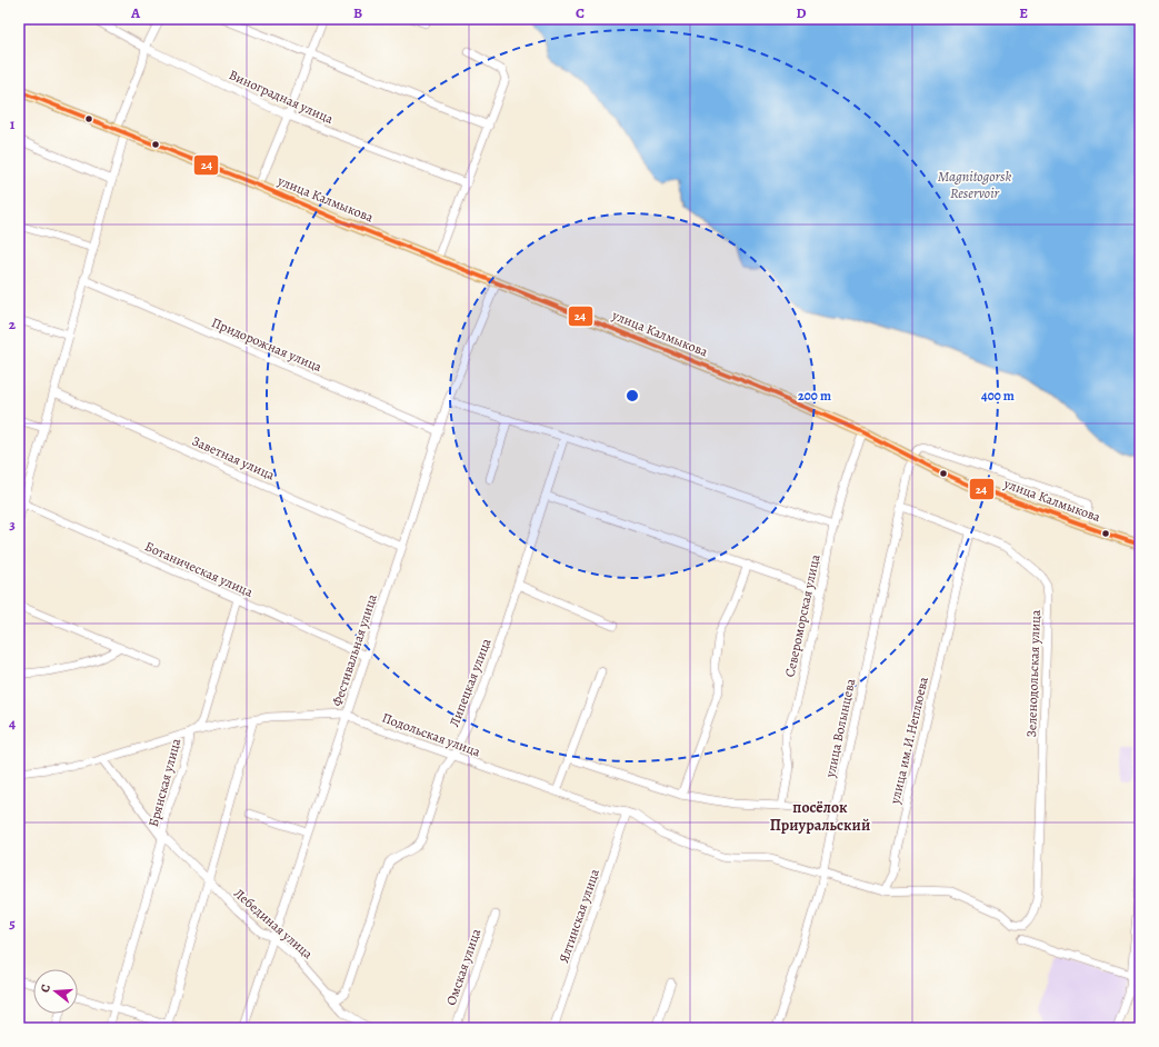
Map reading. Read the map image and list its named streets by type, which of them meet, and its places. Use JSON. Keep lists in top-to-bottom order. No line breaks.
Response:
{"streets":{"main road":["улица Калмыкова"],"street":["Виноградная улица","Придорожная улица","Заветная улица","Ботаническая улица","Североморская улица","Фестивальная улица","Зеленодольская улица","Липецкая улица","улица Волынцева","Подольская улица","улица им.И.Неплюева","Брянская улица","Ялтинская улица","Лебединая улица","Омская улица"]},"crossings":[["улица Калмыкова","Североморская улица"],["улица Калмыкова","Фестивальная улица"],["улица Калмыкова","улица Волынцева"],["Придорожная улица","Фестивальная улица"],["Заветная улица","Фестивальная улица"],["Ботаническая улица","Фестивальная улица"],["Ботаническая улица","Брянская улица"],["Фестивальная улица","Подольская улица"],["Фестивальная улица","Лебединая улица"],["Зеленодольская улица","улица Волынцева"],["Зеленодольская улица","улица им.И.Неплюева"],["Липецкая улица","Подольская улица"],["Липецкая улица","Лебединая улица"],["улица Волынцева","Подольская улица"],["Подольская улица","Ялтинская улица"],["Брянская улица","Лебединая улица"]],"districts":["посёлок Приуральский"],"water":["Magnitogorsk Reservoir"],"lines":["transit line 24"],"north":"left","grid":{"columns":["A","B","C","D","E"],"rows":["1","2","3","4","5"]},"rings":["200 m","400 m"]}
